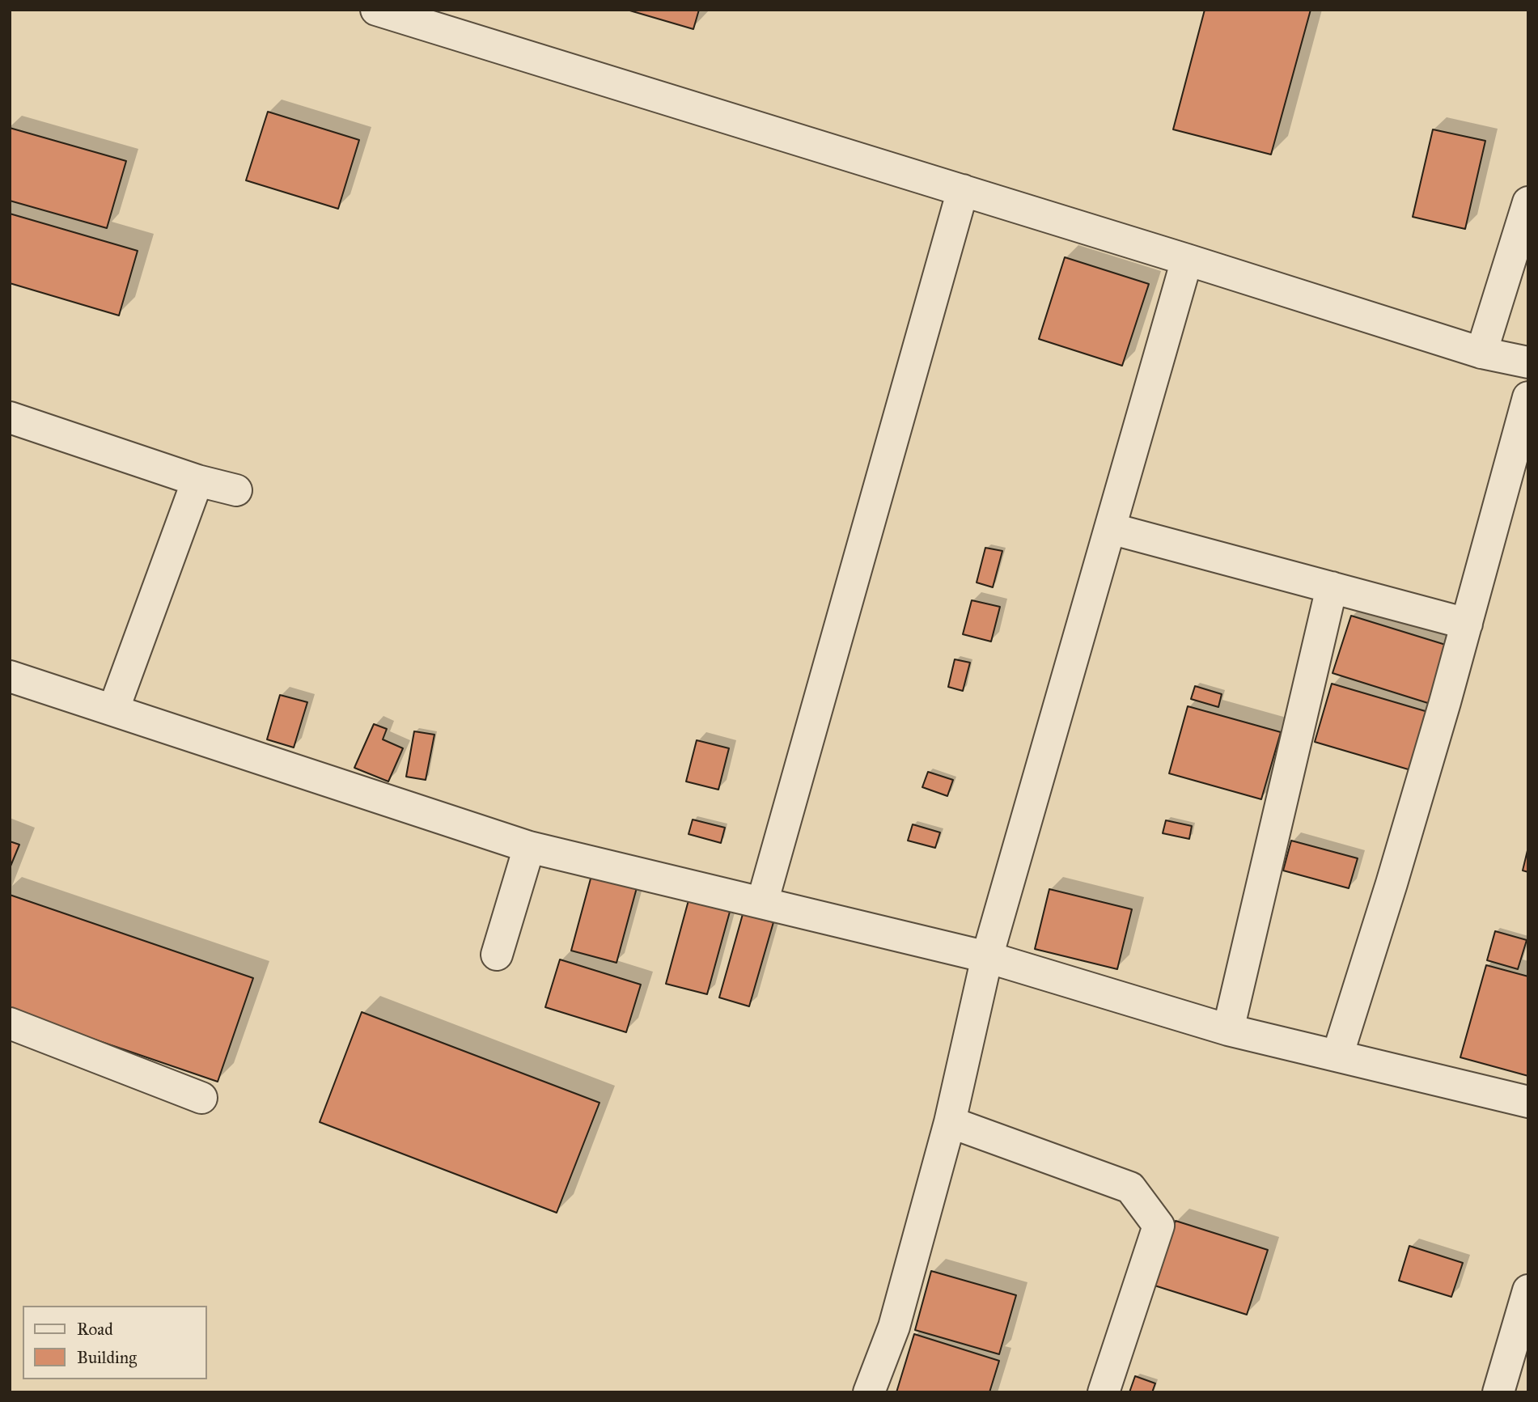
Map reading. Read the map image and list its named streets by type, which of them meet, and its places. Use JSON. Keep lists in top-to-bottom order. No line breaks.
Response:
{"legend":["Road","Building"]}
